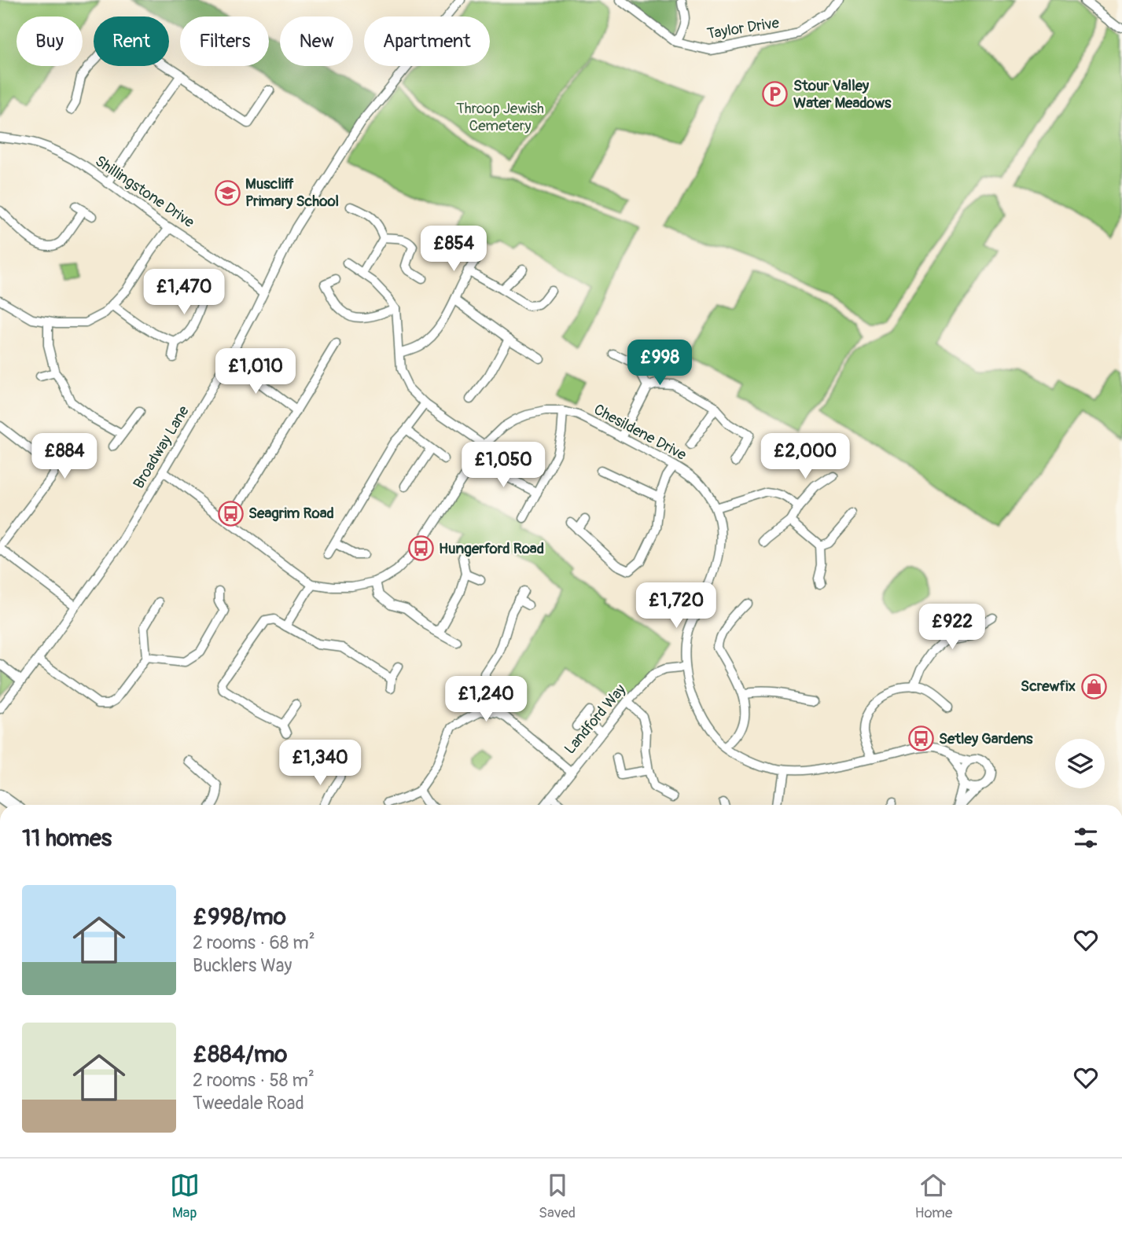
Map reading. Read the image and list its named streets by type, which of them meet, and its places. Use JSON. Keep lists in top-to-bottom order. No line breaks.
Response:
{"streets":{"street":["Taylor Drive","Shillingstone Drive","Chesildene Drive","Broadway Lane","Landford Way"]},"crossings":[["Shillingstone Drive","Broadway Lane"],["Chesildene Drive","Broadway Lane"],["Chesildene Drive","Landford Way"]],"parks":["Throop Jewish Cemetery"],"places":{"parking":["Stour Valley Water Meadows"],"school or university":["Muscliff Primary School"],"bus stop":["Seagrim Road","Hungerford Road","Setley Gardens"],"shop":["Screwfix"]},"page":{"chip":["Buy","Rent","Filters","New","Apartment"],"price":["£854","£1,470","£998","£1,010","£884","£2,000","£1,050","£1,720","£922","£1,240","£1,340"],"heading":"11 homes","list":[{"name":"£998/mo","note":"2 rooms · 68 m² · Bucklers Way"},{"name":"£884/mo","note":"2 rooms · 58 m² · Tweedale Road"}],"tabs":["Map","Saved","Home"]}}
